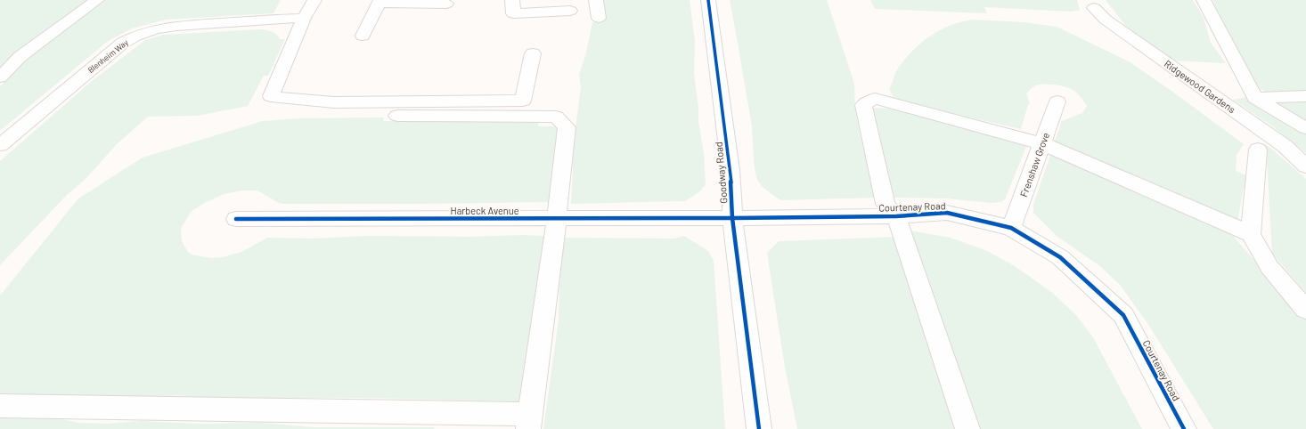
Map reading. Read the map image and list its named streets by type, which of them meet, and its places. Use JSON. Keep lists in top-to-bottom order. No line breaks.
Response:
{"streets":{"street":["Blenheim Way","Ridgewood Gardens","Frenshaw Grove","Goodway Road","Courtenay Road","Harbeck Avenue"]},"crossings":[["Frenshaw Grove","Courtenay Road"],["Goodway Road","Courtenay Road"],["Goodway Road","Harbeck Avenue"],["Courtenay Road","Harbeck Avenue"]]}
